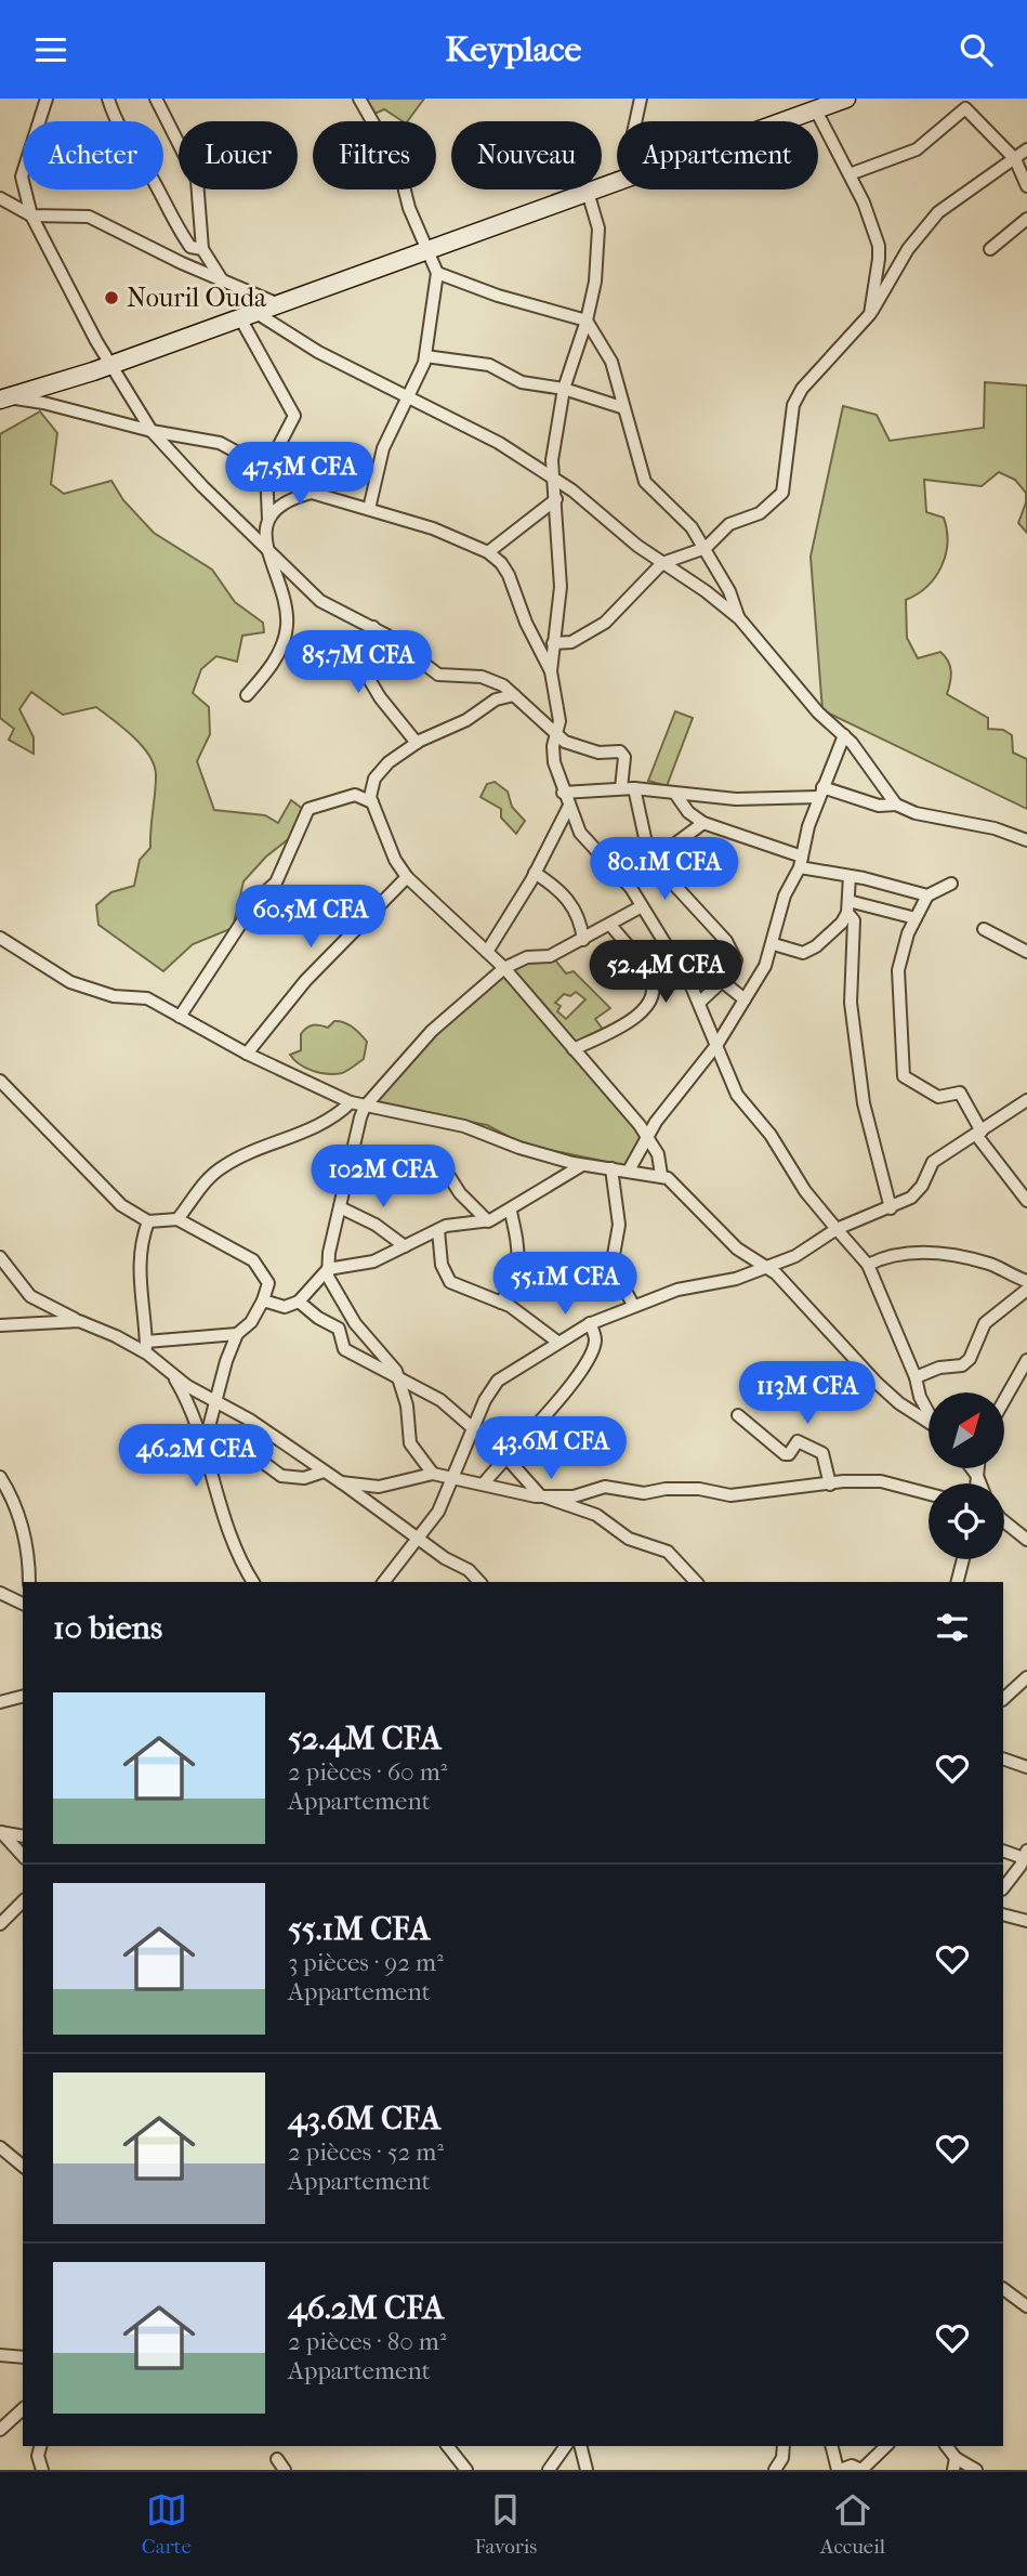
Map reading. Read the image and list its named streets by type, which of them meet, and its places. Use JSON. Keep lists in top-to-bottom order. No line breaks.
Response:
{"places":["Nouril Ouda"],"north":"top right","page":{"header":"Keyplace","chip":["Acheter","Louer","Filtres","Nouveau","Appartement"],"price":["47.5M CFA","85.7M CFA","80.1M CFA","60.5M CFA","52.4M CFA","102M CFA","55.1M CFA","113M CFA","43.6M CFA","46.2M CFA"],"heading":"10 biens","list":[{"name":"52.4M CFA","note":"2 pièces · 60 m² · Appartement"},{"name":"55.1M CFA","note":"3 pièces · 92 m² · Appartement"},{"name":"43.6M CFA","note":"2 pièces · 52 m² · Appartement"},{"name":"46.2M CFA","note":"2 pièces · 80 m² · Appartement"}],"tabs":["Carte","Favoris","Accueil"]}}
